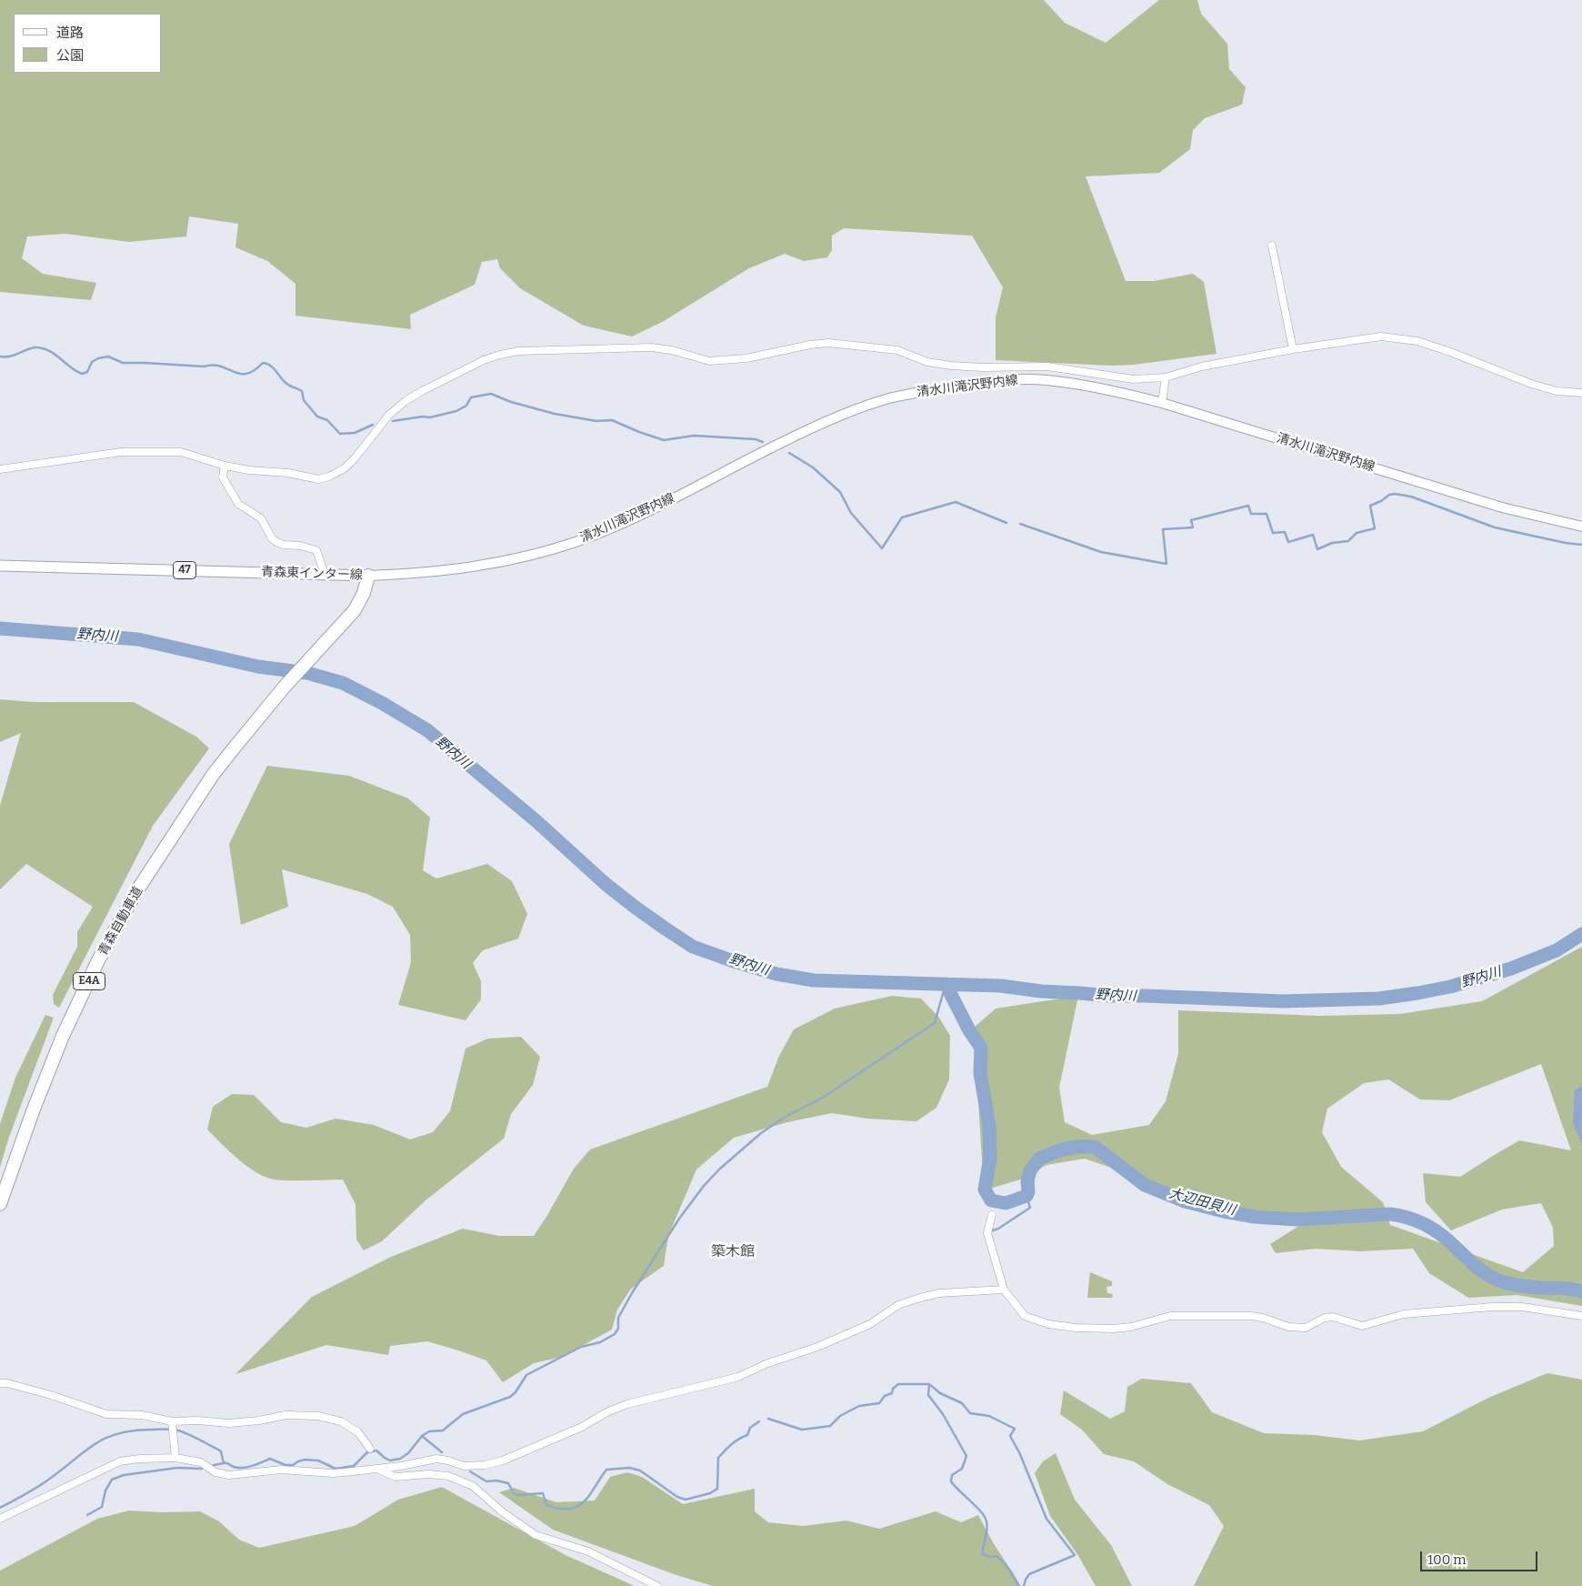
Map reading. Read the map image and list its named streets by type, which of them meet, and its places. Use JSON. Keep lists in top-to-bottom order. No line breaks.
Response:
{"streets":{"highway":["青森東インター線","青森自動車道","E4A"],"main road":["清水川滝沢野内線","47"]},"crossings":[["清水川滝沢野内線","青森東インター線"],["青森東インター線","青森自動車道"]],"districts":["築木館"],"water":["野内川","大辺田貝川"],"legend":["道路","公園"],"scale_bar":"100 m"}
